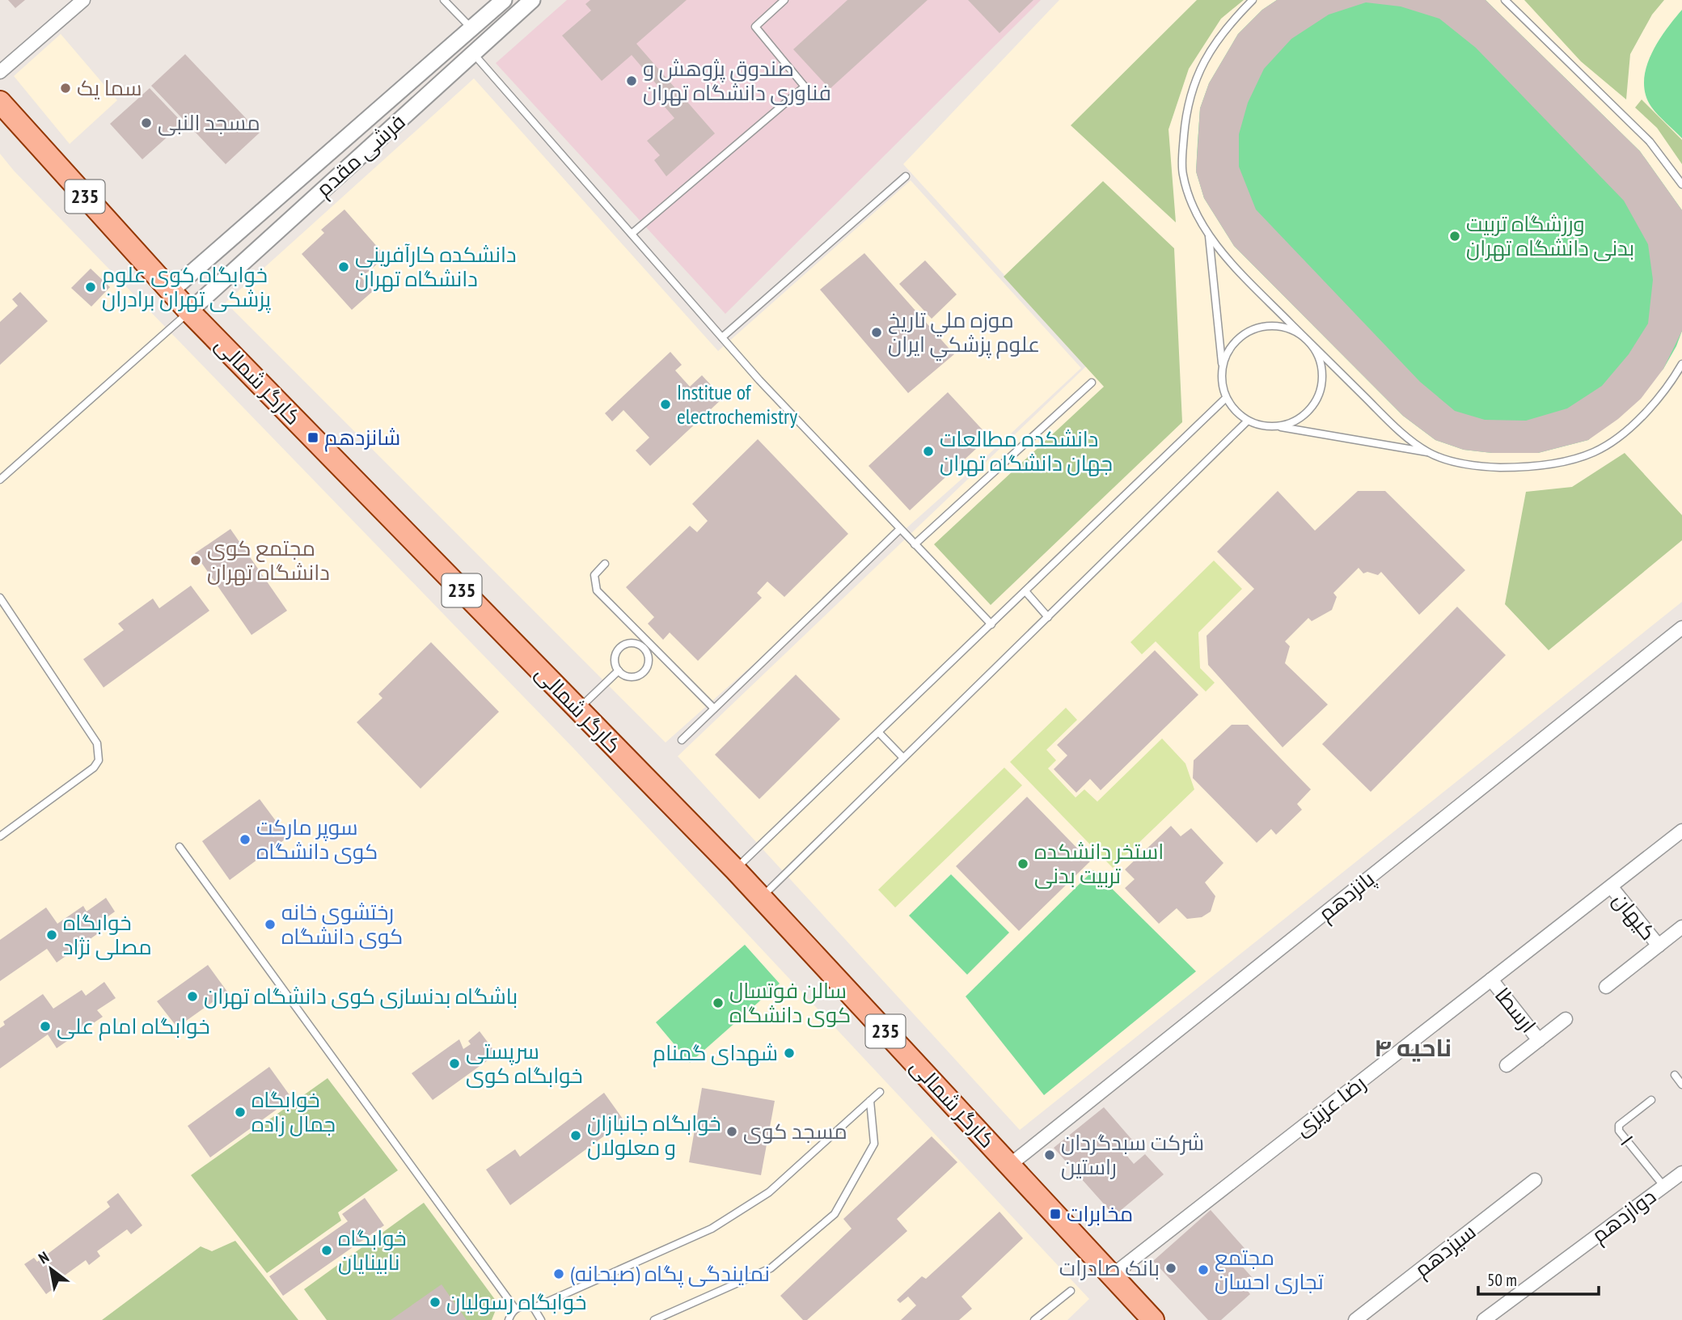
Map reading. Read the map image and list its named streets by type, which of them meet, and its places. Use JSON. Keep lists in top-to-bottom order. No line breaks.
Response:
{"streets":{"main road":["235","کارگر شمالی"],"street":["فرشی مقدم","پانزدهم","کیهان","ارسطا","رضا عزیزی","دوازدهم","سیزدهم"],"lane":["۱"]},"crossings":[["فرشی مقدم","کارگر شمالی"],["کارگر شمالی","پانزدهم"],["کارگر شمالی","رضا عزیزی"],["کیهان","رضا عزیزی"],["ارسطا","رضا عزیزی"],["۱","دوازدهم"]],"districts":["ناحیه ۴"],"places":{"other":["صندوق پژوهش و فناوری دانشگاه تهران","سما یک","مسجد النبی","ورزشگاه تربیت بدنی دانشگاه تهران","دانشکده کارآفرینی دانشگاه تهران","خوابگاه کوی علوم پزشکی تهران برادران","موزه ملي تاريخ علوم پزشكي ايران","Institue of electrochemistry","دانشکده مطالعات جهان دانشگاه تهران","مجتمع کوی دانشگاه تهران","سوپر مارکت کوی دانشگاه","استخر دانشکده تربیت بدنی","رختشوی خانه کوی دانشگاه","خوابگاه مصلی نژاد","باشگاه بدنسازی کوی دانشگاه تهران","سالن فوتسال کوی دانشگاه","خوابگاه امام علی","شهدای گمنام","سرپستی خوابگاه کوی","خوابگاه جمال زاده","مسجد کوی","خوابگاه جانبازان و معلولان","شرکت سبدگردان راستین","خوابگاه نابینایان","بانک صادرات","مجتمع تجاری احسان","نمایندگی پگاه (صبحانه)","خوابگاه رسولیان"],"transit":["شانزدهم","مخابرات"]},"scale_bar":"50 m","north":"top left"}
